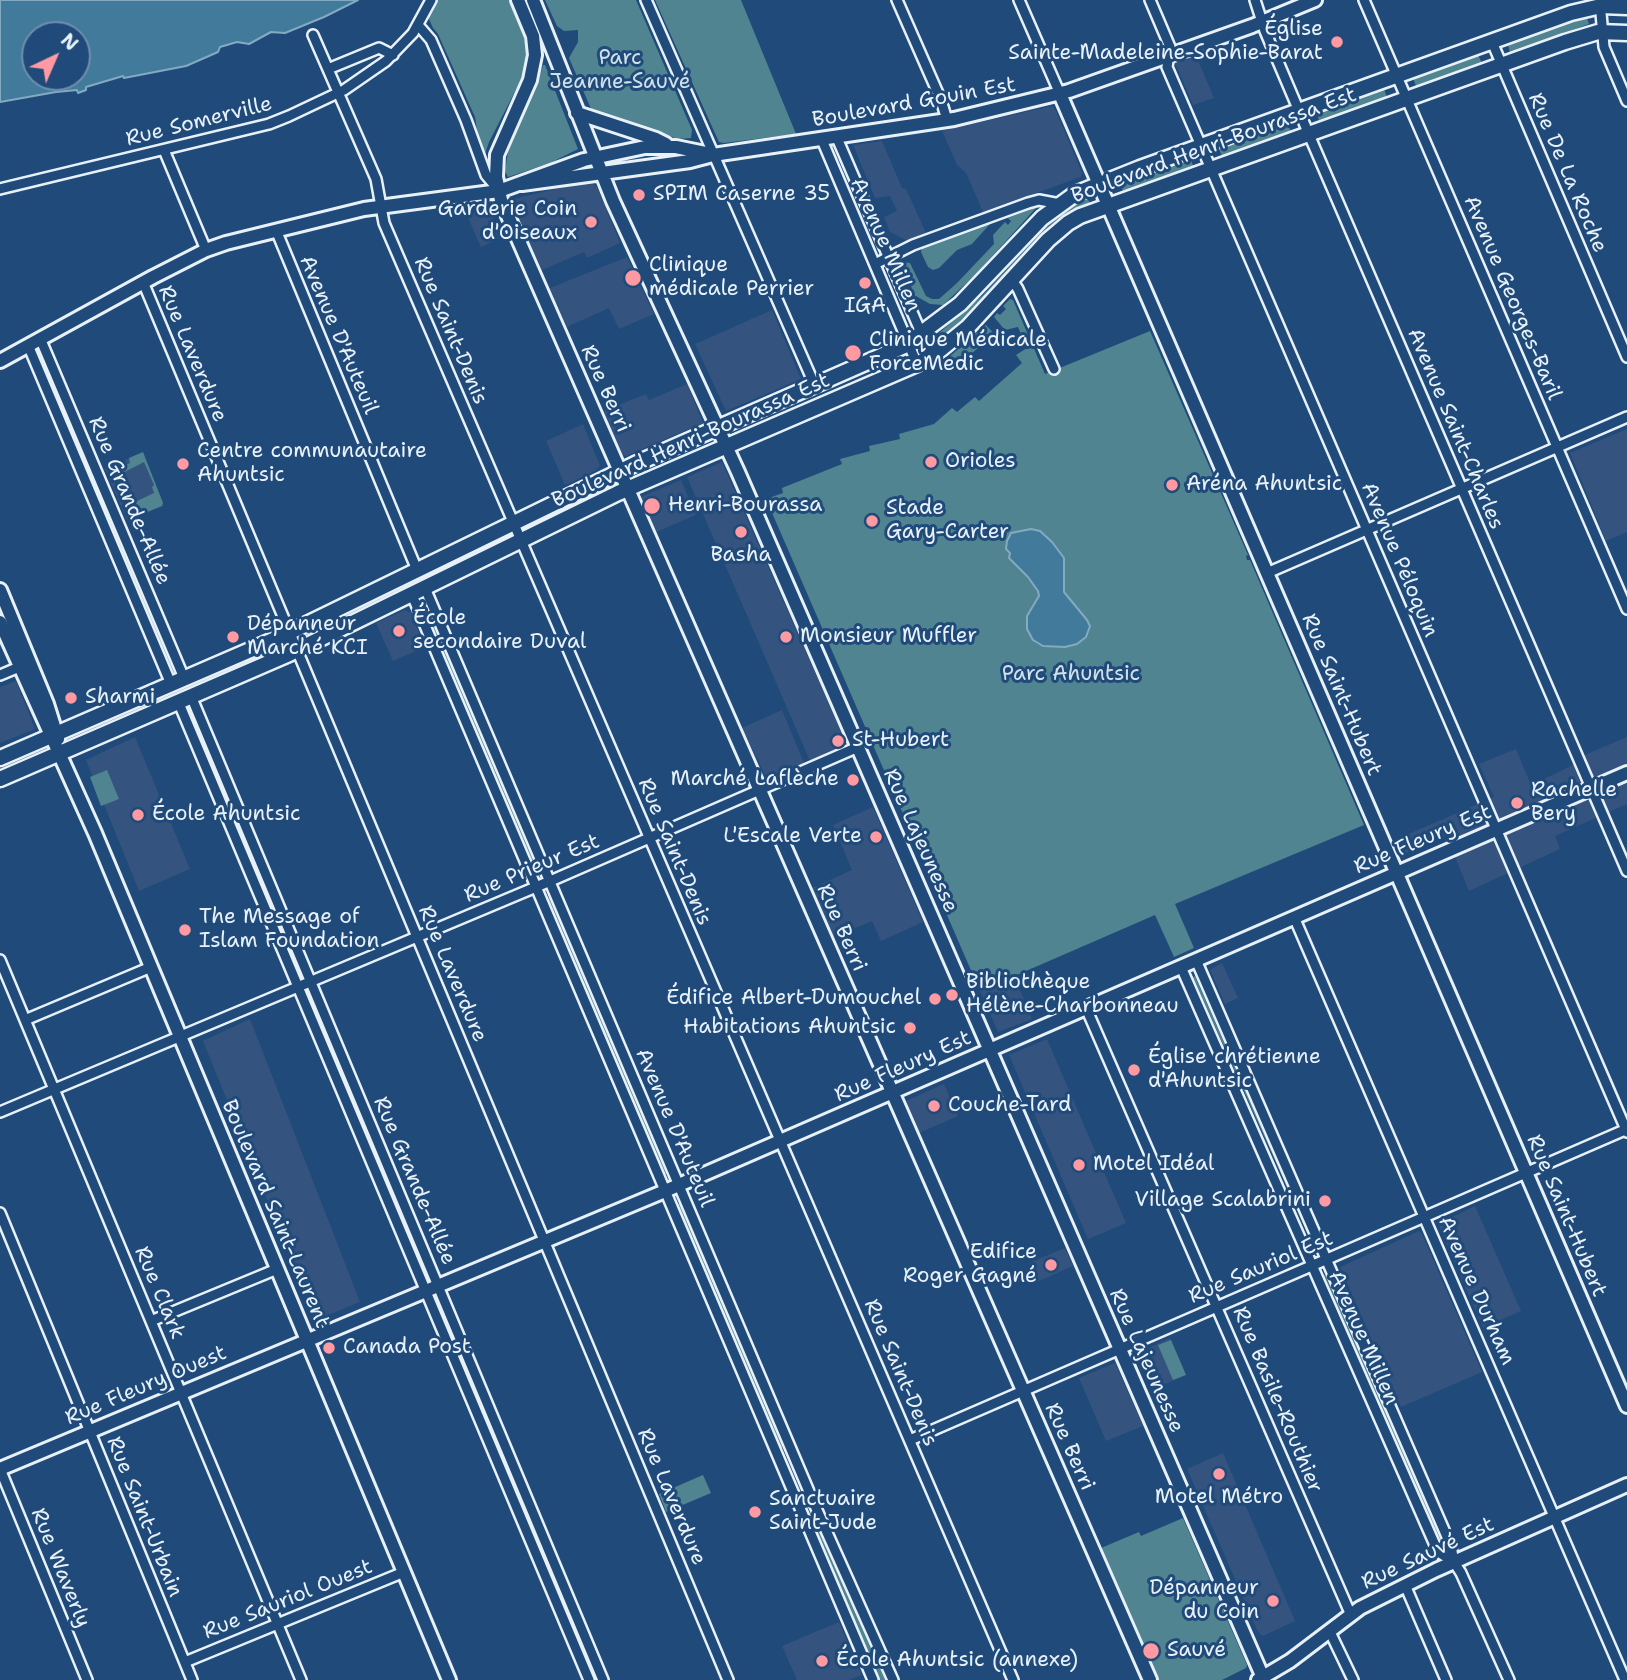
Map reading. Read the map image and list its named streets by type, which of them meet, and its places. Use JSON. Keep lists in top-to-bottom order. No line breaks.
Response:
{"streets":{"main road":["Boulevard Gouin Est","Boulevard Henri-Bourassa Est","Rue Berri","Rue Saint-Hubert","Rue Fleury Est","Rue Lajeunesse","Boulevard Saint-Laurent","Rue Fleury Ouest","Rue Sauvé Est"],"street":["Rue Somerville","Rue De La Roche","Avenue Millen","Avenue Georges-Baril","Rue Saint-Denis","Avenue D'Auteuil","Rue Laverdure","Avenue Saint-Charles","Rue Grande-Allée","Avenue Péloquin","Rue Prieur Est","Rue Sauriol Est","Avenue Durham","Rue Clark","Rue Basile-Routhier","Rue Saint-Urbain","Rue Waverly","Rue Sauriol Ouest"]},"crossings":[["Boulevard Gouin Est","Avenue Millen"],["Boulevard Gouin Est","Rue Saint-Denis"],["Boulevard Gouin Est","Avenue D'Auteuil"],["Boulevard Gouin Est","Rue Laverdure"],["Boulevard Gouin Est","Rue Berri"],["Boulevard Gouin Est","Avenue Saint-Charles"],["Boulevard Gouin Est","Rue Grande-Allée"],["Boulevard Gouin Est","Avenue Péloquin"],["Boulevard Gouin Est","Rue Saint-Hubert"],["Boulevard Gouin Est","Rue Lajeunesse"],["Rue Somerville","Rue Saint-Denis"],["Rue Somerville","Rue Berri"],["Boulevard Henri-Bourassa Est","Rue De La Roche"],["Boulevard Henri-Bourassa Est","Avenue Millen"],["Boulevard Henri-Bourassa Est","Avenue Georges-Baril"],["Boulevard Henri-Bourassa Est","Rue Saint-Denis"],["Boulevard Henri-Bourassa Est","Avenue D'Auteuil"],["Boulevard Henri-Bourassa Est","Rue Laverdure"],["Boulevard Henri-Bourassa Est","Rue Berri"],["Boulevard Henri-Bourassa Est","Avenue Saint-Charles"],["Boulevard Henri-Bourassa Est","Rue Grande-Allée"],["Boulevard Henri-Bourassa Est","Avenue Péloquin"],["Boulevard Henri-Bourassa Est","Rue Saint-Hubert"],["Boulevard Henri-Bourassa Est","Rue Lajeunesse"],["Boulevard Henri-Bourassa Est","Boulevard Saint-Laurent"],["Avenue Millen","Rue Fleury Est"],["Avenue Millen","Rue Sauriol Est"],["Avenue Millen","Rue Sauvé Est"],["Rue Saint-Denis","Rue Fleury Est"],["Rue Saint-Denis","Rue Prieur Est"],["Rue Saint-Denis","Rue Sauriol Est"],["Avenue D'Auteuil","Rue Fleury Est"],["Avenue D'Auteuil","Rue Prieur Est"],["Rue Laverdure","Rue Fleury Est"],["Rue Laverdure","Rue Prieur Est"],["Rue Berri","Rue Fleury Est"],["Rue Berri","Rue Lajeunesse"],["Rue Berri","Rue Prieur Est"],["Rue Berri","Rue Sauriol Est"],["Avenue Saint-Charles","Rue Fleury Est"],["Rue Grande-Allée","Rue Fleury Est"],["Rue Grande-Allée","Rue Prieur Est"],["Avenue Péloquin","Rue Fleury Est"],["Avenue Péloquin","Rue Sauriol Est"],["Rue Saint-Hubert","Rue Fleury Est"],["Rue Saint-Hubert","Rue Sauriol Est"],["Rue Fleury Est","Rue Lajeunesse"],["Rue Fleury Est","Boulevard Saint-Laurent"],["Rue Fleury Est","Avenue Durham"],["Rue Fleury Est","Rue Fleury Ouest"],["Rue Fleury Est","Rue Basile-Routhier"],["Rue Lajeunesse","Rue Prieur Est"],["Rue Lajeunesse","Rue Sauriol Est"],["Rue Lajeunesse","Rue Sauvé Est"],["Rue Prieur Est","Boulevard Saint-Laurent"],["Rue Prieur Est","Rue Clark"],["Boulevard Saint-Laurent","Rue Fleury Ouest"],["Boulevard Saint-Laurent","Rue Sauriol Ouest"],["Rue Sauriol Est","Avenue Durham"],["Rue Sauriol Est","Rue Basile-Routhier"],["Avenue Durham","Rue Sauvé Est"],["Rue Clark","Rue Fleury Ouest"],["Rue Clark","Rue Sauriol Ouest"],["Rue Fleury Ouest","Rue Saint-Urbain"],["Rue Fleury Ouest","Rue Waverly"],["Rue Basile-Routhier","Rue Sauvé Est"],["Rue Saint-Urbain","Rue Sauriol Ouest"]],"parks":["Parc Jeanne-Sauvé","Parc Ahuntsic"],"places":["Église Sainte-Madeleine-Sophie-Barat","SPIM Caserne 35","Garderie Coin d'Oiseaux","Clinique médicale Perrier","IGA","Clinique Médicale ForceMedic","Orioles","Centre communautaire Ahuntsic","Aréna Ahuntsic","Henri-Bourassa","Stade Gary-Carter","Basha","École secondaire Duval","Dépanneur Marché KCI","Monsieur Muffler","Sharmi","St-Hubert","Marché Laflèche","Rachelle Bery","École Ahuntsic","L'Escale Verte","The Message of Islam Foundation","Bibliothèque Hélène-Charbonneau","Édifice Albert-Dumouchel","Habitations Ahuntsic","Église chrétienne d'Ahuntsic","Couche-Tard","Motel Idéal","Village Scalabrini","Edifice Roger Gagné","Canada Post","Motel Métro","Sanctuaire Saint-Jude","Dépanneur du Coin","Sauvé","École Ahuntsic (annexe)"],"north":"top right"}
